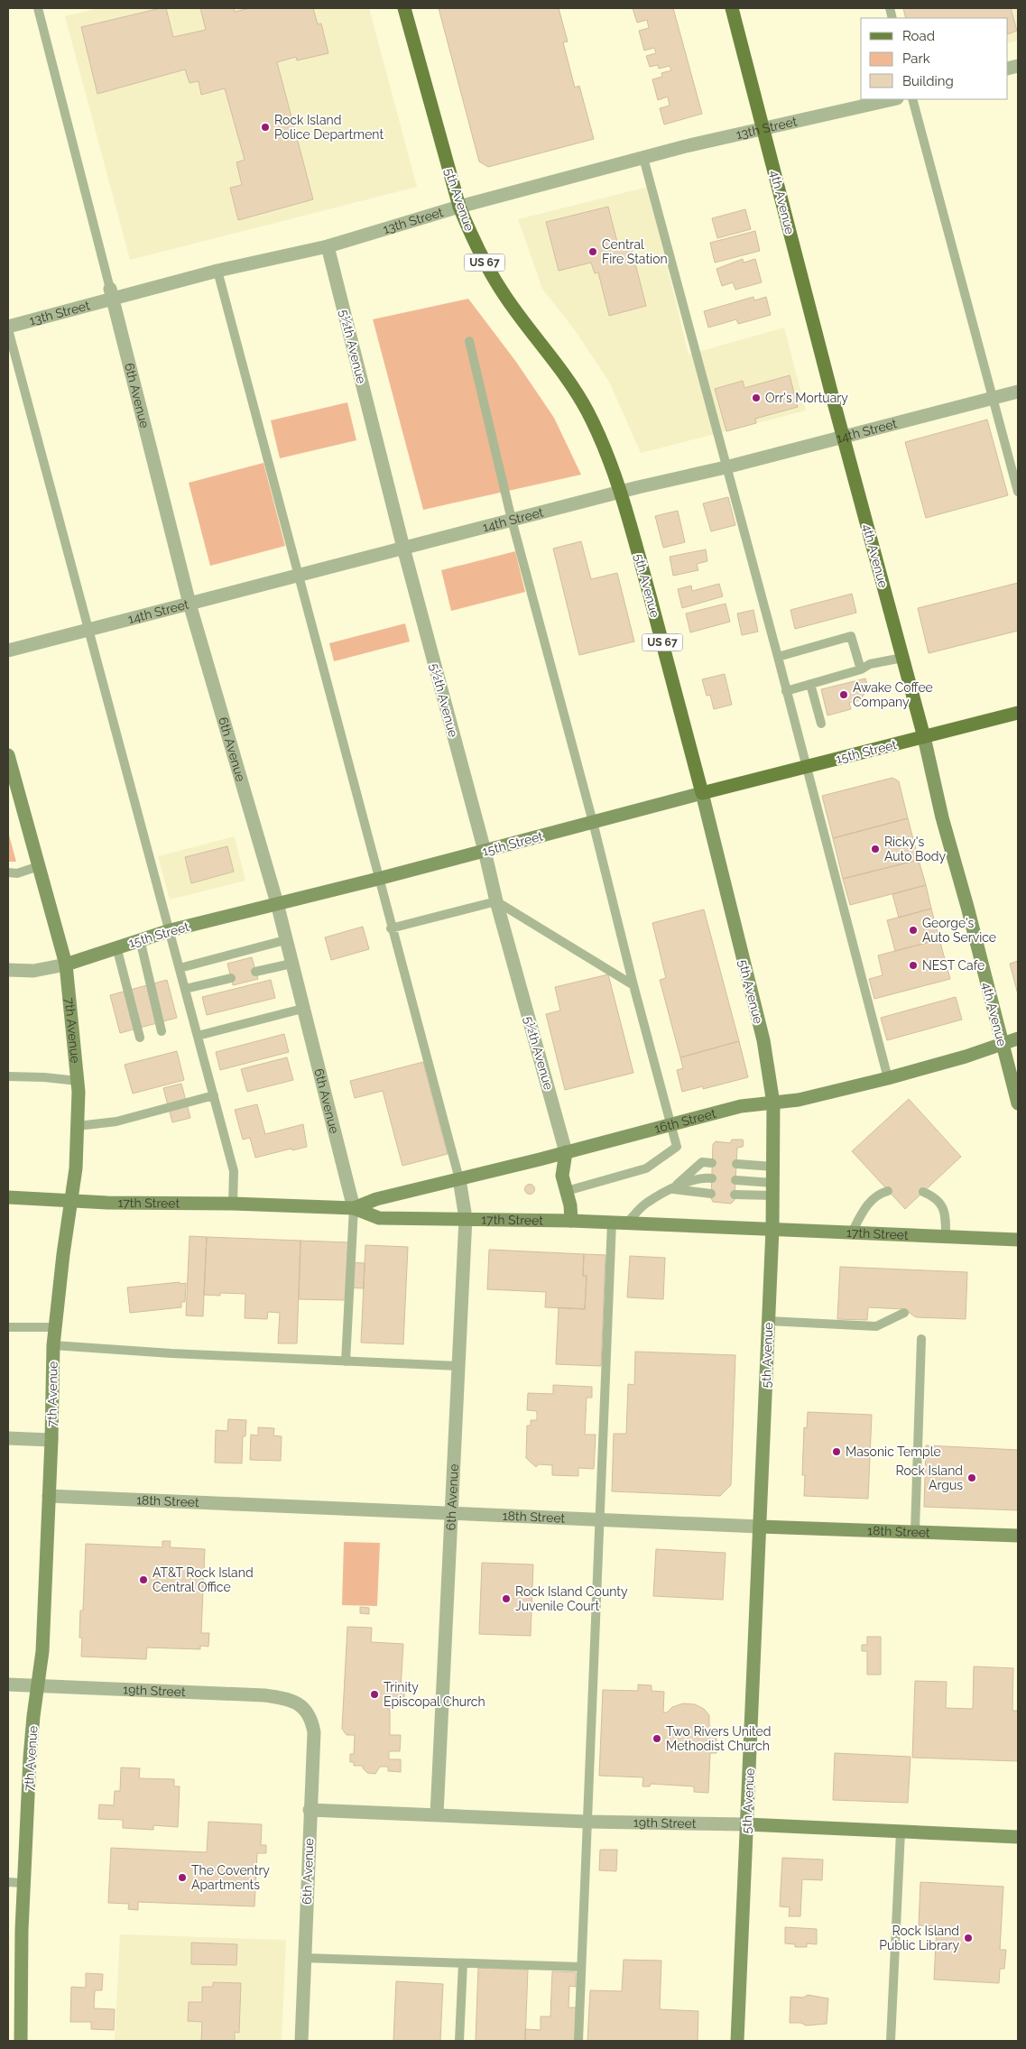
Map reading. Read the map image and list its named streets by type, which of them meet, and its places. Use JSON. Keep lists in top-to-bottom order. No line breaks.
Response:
{"streets":{"main road":["5th Avenue","4th Avenue","US 67","15th Street"],"street":["13th Street","5½th Avenue","6th Avenue","14th Street","7th Avenue","16th Street","17th Street","18th Street","19th Street"]},"crossings":[["13th Street","5th Avenue"],["13th Street","4th Avenue"],["13th Street","5½th Avenue"],["13th Street","6th Avenue"],["5th Avenue","14th Street"],["5th Avenue","15th Street"],["5th Avenue","16th Street"],["5th Avenue","17th Street"],["5th Avenue","18th Street"],["5th Avenue","19th Street"],["4th Avenue","14th Street"],["4th Avenue","15th Street"],["4th Avenue","16th Street"],["5½th Avenue","14th Street"],["5½th Avenue","15th Street"],["5½th Avenue","16th Street"],["6th Avenue","14th Street"],["6th Avenue","15th Street"],["6th Avenue","16th Street"],["6th Avenue","17th Street"],["6th Avenue","18th Street"],["6th Avenue","19th Street"],["15th Street","7th Avenue"],["7th Avenue","17th Street"],["7th Avenue","18th Street"],["7th Avenue","19th Street"],["16th Street","17th Street"]],"places":["Rock Island Police Department","Central Fire Station","Orr's Mortuary","Awake Coffee Company","Ricky's Auto Body","George's Auto Service","NEST Cafe","Masonic Temple","Rock Island Argus","AT&T Rock Island Central Office","Rock Island County Juvenile Court","Trinity Episcopal Church","Two Rivers United Methodist Church","The Coventry Apartments","Rock Island Public Library"],"legend":["Road","Park","Building"]}
